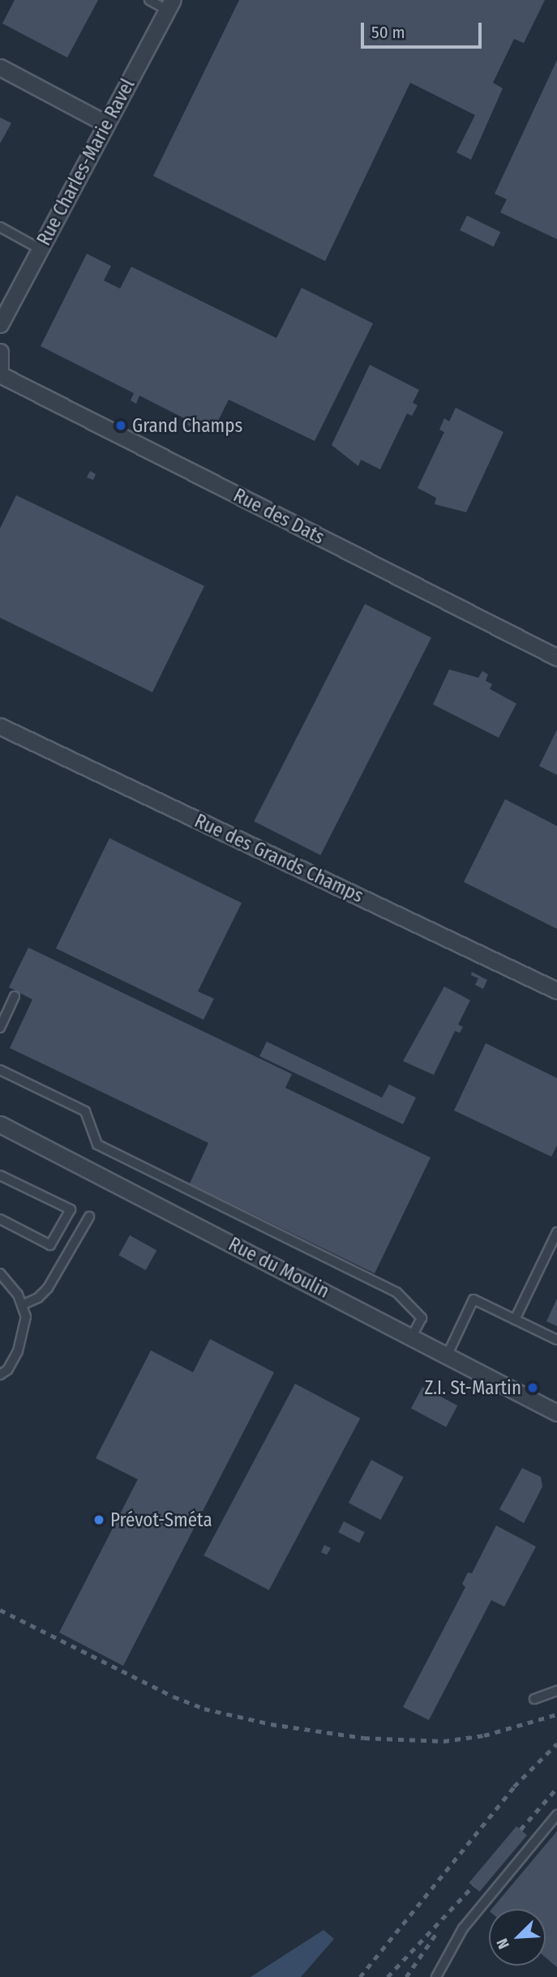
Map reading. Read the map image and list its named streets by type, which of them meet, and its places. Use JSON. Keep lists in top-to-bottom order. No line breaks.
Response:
{"streets":{"street":["Rue Charles-Marie Ravel","Rue des Dats","Rue des Grands Champs","Rue du Moulin"]},"places":["Grand Champs","Z.I. St-Martin","Prévot-Sméta"],"scale_bar":"50 m","north":"bottom left"}
